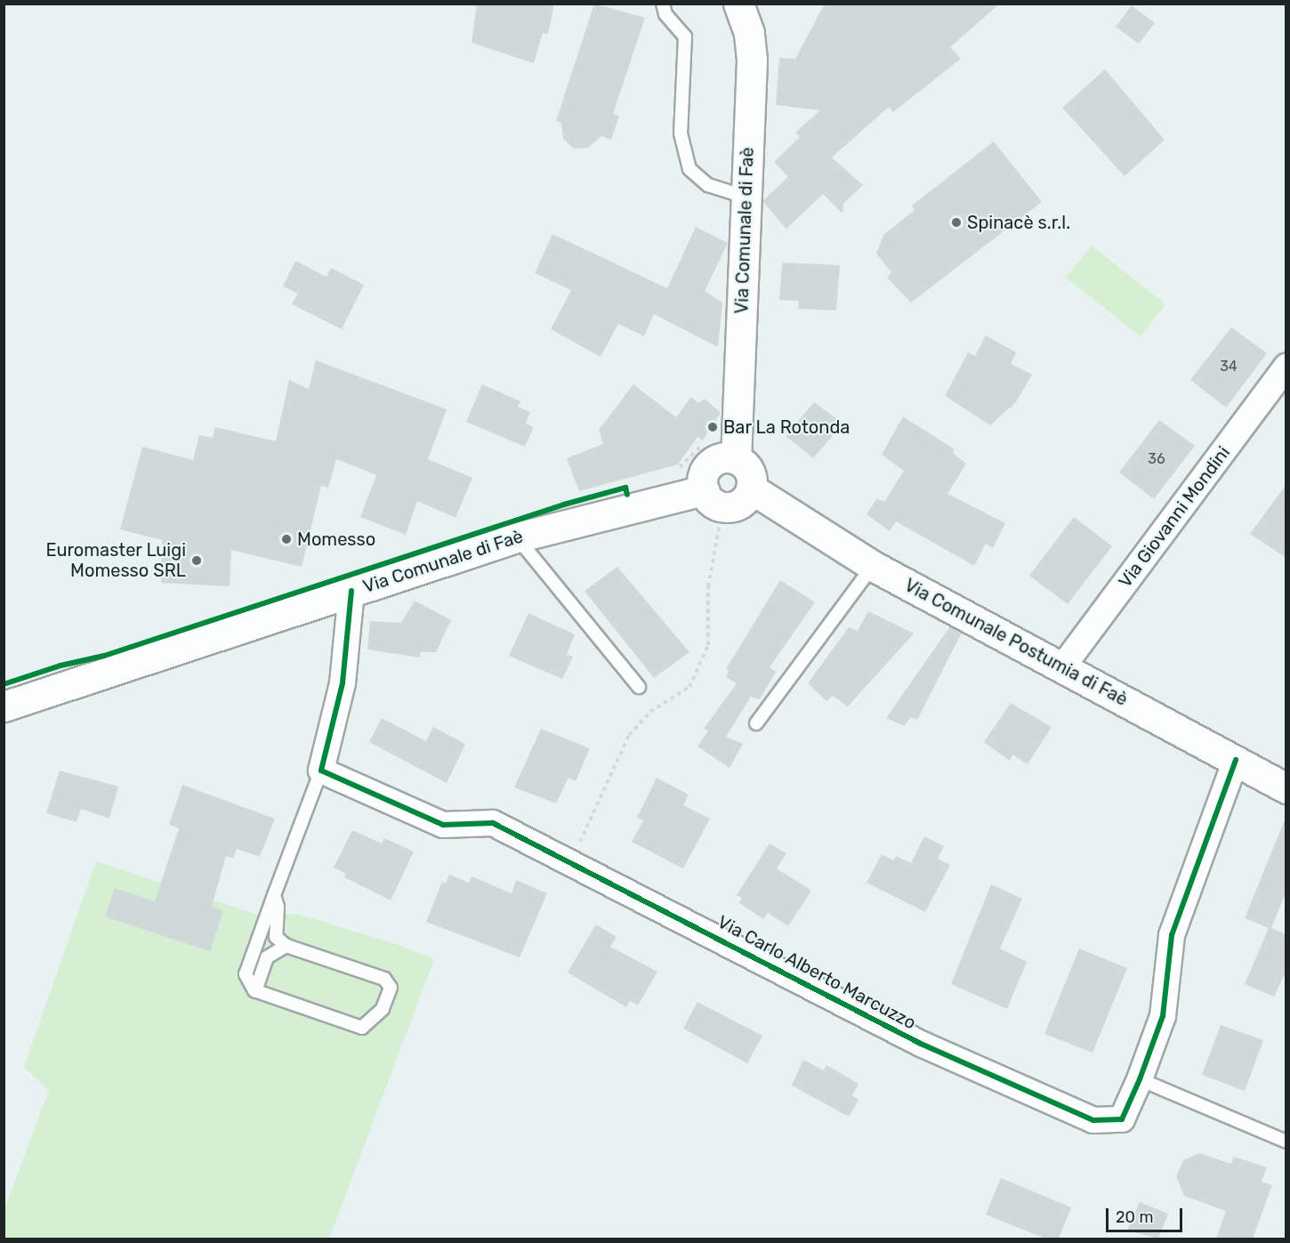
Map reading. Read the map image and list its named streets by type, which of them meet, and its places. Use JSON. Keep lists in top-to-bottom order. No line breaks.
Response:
{"streets":{"street":["Via Comunale di Faè","Via Giovanni Mondini","Via Comunale Postumia di Faè","Via Carlo Alberto Marcuzzo"]},"crossings":[["Via Comunale di Faè","Via Comunale Postumia di Faè"],["Via Giovanni Mondini","Via Comunale Postumia di Faè"],["Via Comunale Postumia di Faè","Via Carlo Alberto Marcuzzo"]],"places":["Spinacè s.r.l.","Bar La Rotonda","Momesso","Euromaster Luigi Momesso SRL"],"house_numbers":["34","36"],"scale_bar":"20 m"}
